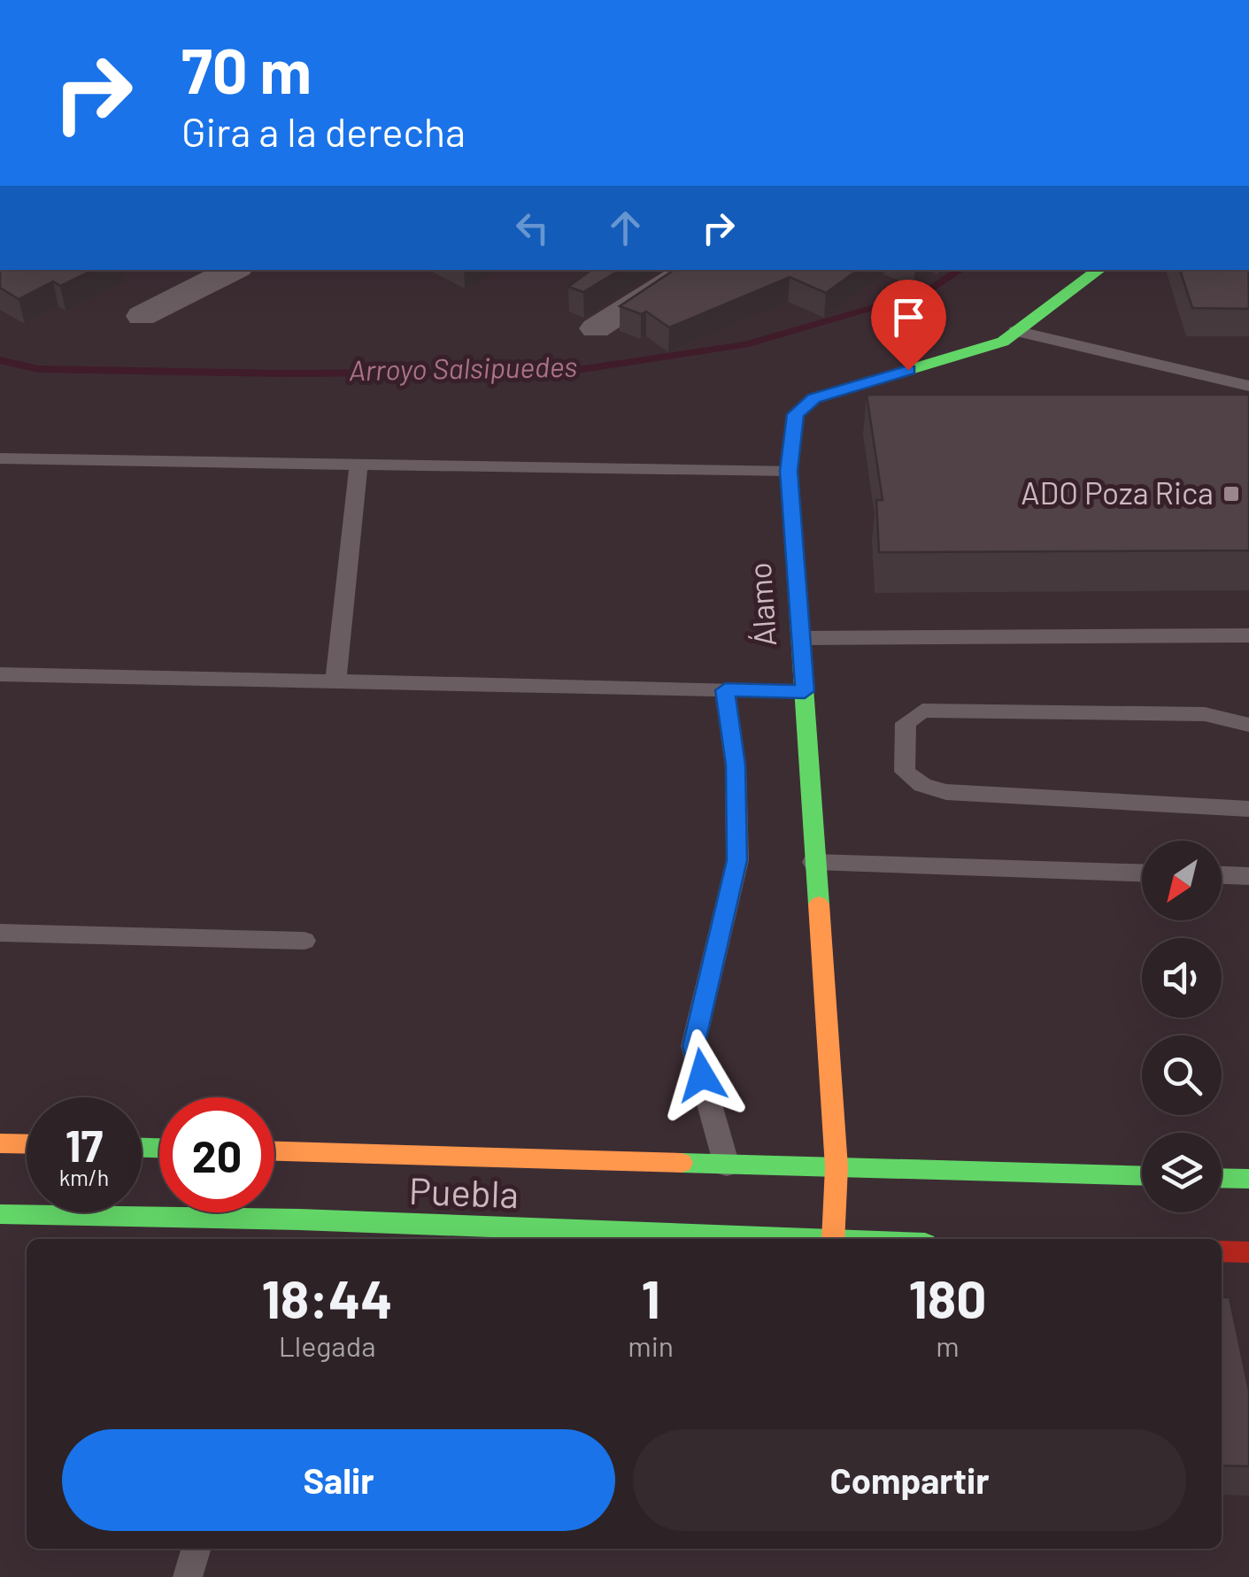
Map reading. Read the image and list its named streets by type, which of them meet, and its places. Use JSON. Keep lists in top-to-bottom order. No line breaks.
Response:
{"streets":{"street":["Álamo","Puebla"]},"crossings":[["Álamo","Puebla"]],"water":["Arroyo Salsipuedes"],"places":{"transit":["ADO Poza Rica"]},"north":"bottom left","page":{"turn":["70 m","Gira a la derecha"],"speed":"17 km/h","limit":"20","eta":["18:44","Llegada","1","min","180","m"],"buttons":["Salir","Compartir"]}}
